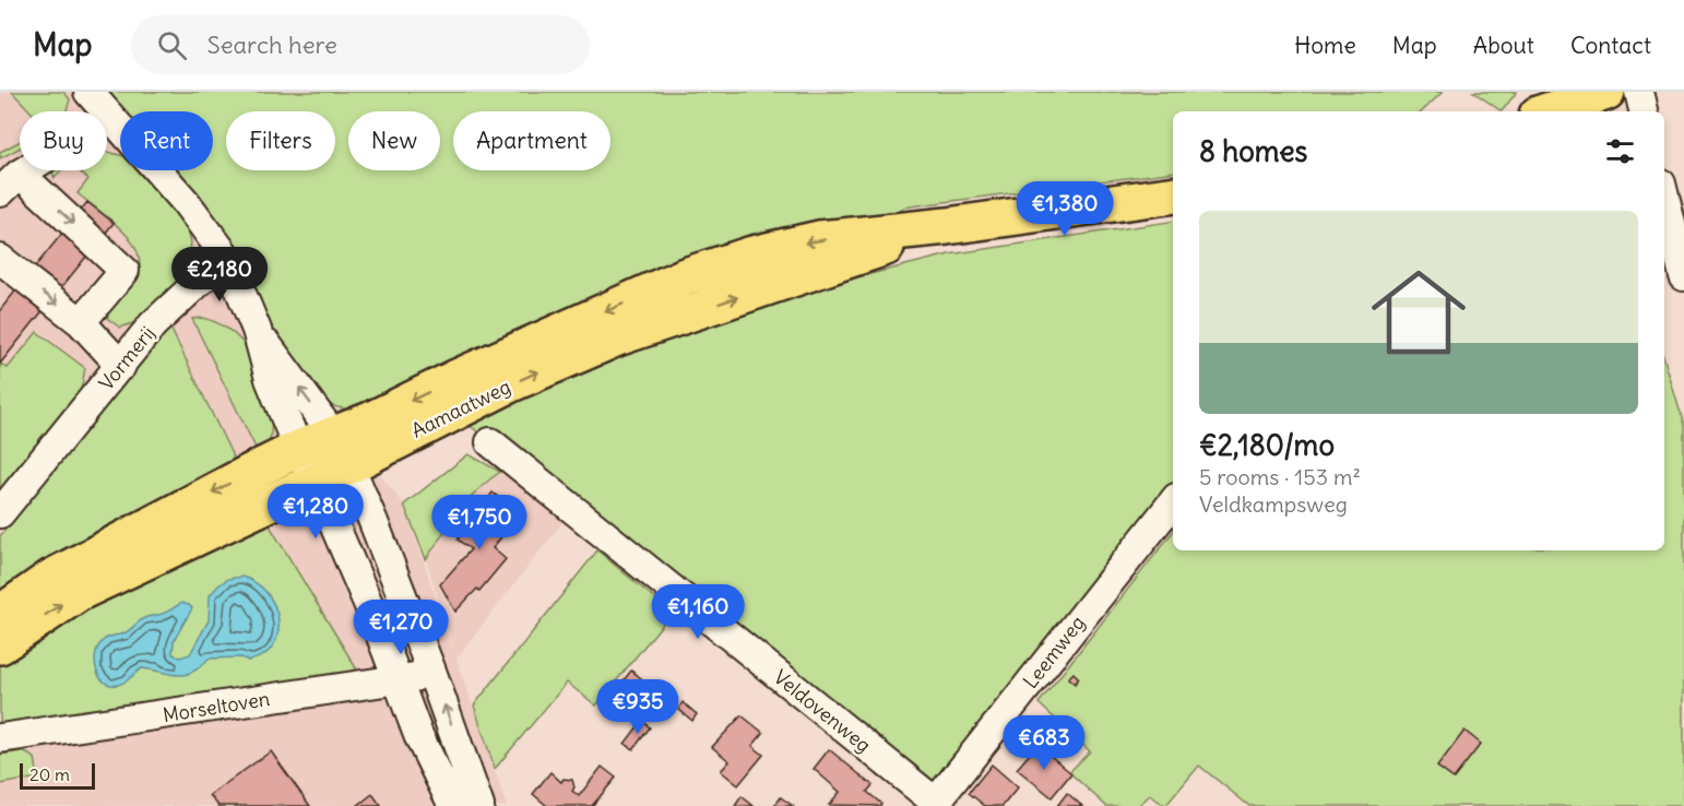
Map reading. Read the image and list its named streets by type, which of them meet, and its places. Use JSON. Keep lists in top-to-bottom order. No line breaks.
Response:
{"streets":{"main road":["Aamaatweg"],"street":["Vormerij","Leemweg","Morseltoven","Veldovenweg"]},"crossings":[["Leemweg","Veldovenweg"]],"scale_bar":"20 m","page":{"header":"Map","search":"Search here","nav":["Home","Map","About","Contact"],"chip":["Buy","Rent","Filters","New","Apartment"],"heading":"8 homes","price":["€1,380","€2,180","€1,280","€1,750","€1,160","€1,270","€935","€683"],"list":[{"name":"€2,180/mo","note":"5 rooms · 153 m² · Veldkampsweg"}],"scale":"20 m"}}
